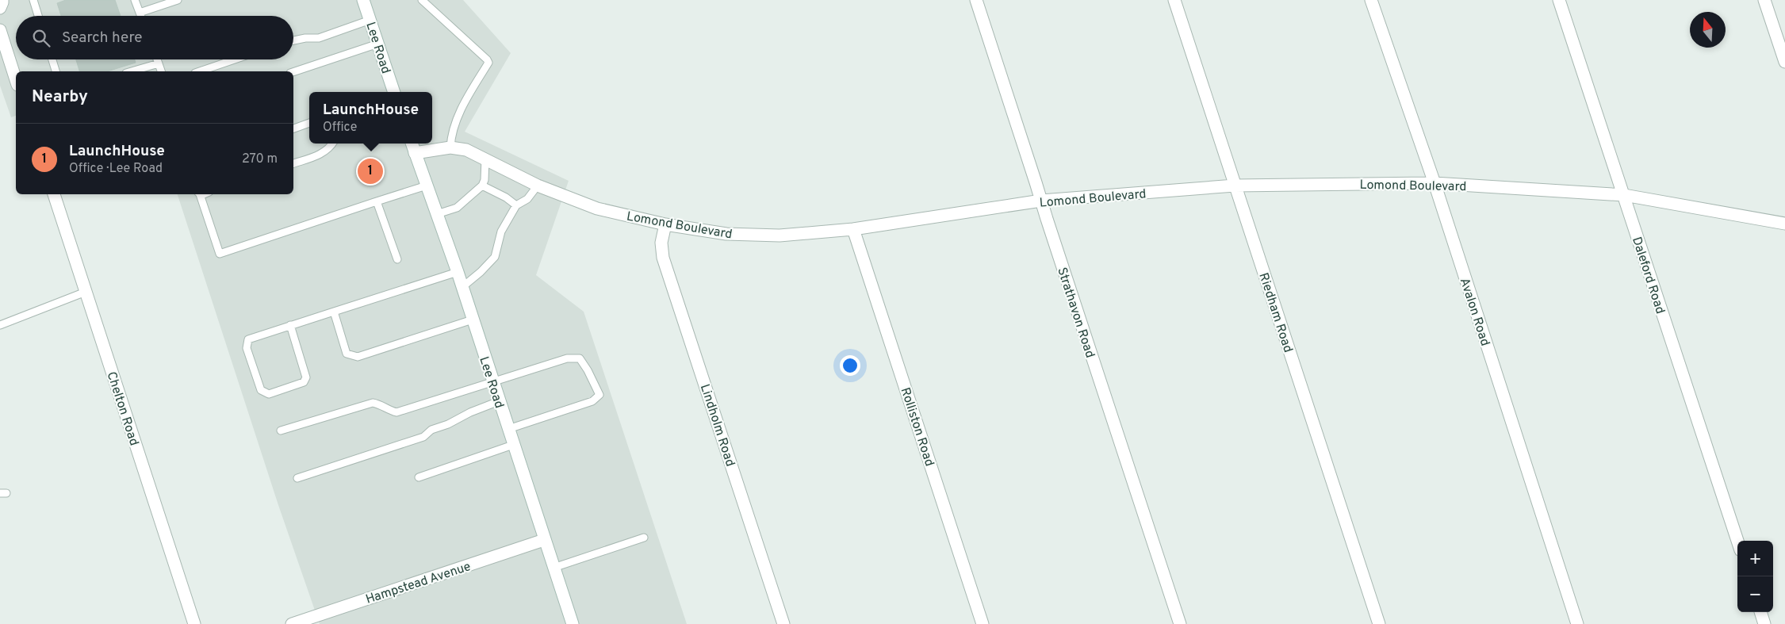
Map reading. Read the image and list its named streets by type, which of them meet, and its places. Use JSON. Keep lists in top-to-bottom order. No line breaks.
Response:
{"streets":{"street":["Lee Road","Lomond Boulevard","Daleford Road","Avalon Road","Strathavon Road","Riedham Road","Chelton Road","Lindholm Road","Rolliston Road","Hampstead Avenue"]},"crossings":[["Lee Road","Lomond Boulevard"],["Lee Road","Hampstead Avenue"],["Lomond Boulevard","Daleford Road"],["Lomond Boulevard","Avalon Road"],["Lomond Boulevard","Strathavon Road"],["Lomond Boulevard","Riedham Road"],["Lomond Boulevard","Lindholm Road"],["Lomond Boulevard","Rolliston Road"]],"north":"top","page":{"search":"Search here","heading":"Nearby","popup":["LaunchHouse","Office"],"list":[{"mark":"1","name":"LaunchHouse","note":"Office · Lee Road","value":"270 m"}],"pins":"1","map_buttons":["+","−"]}}
